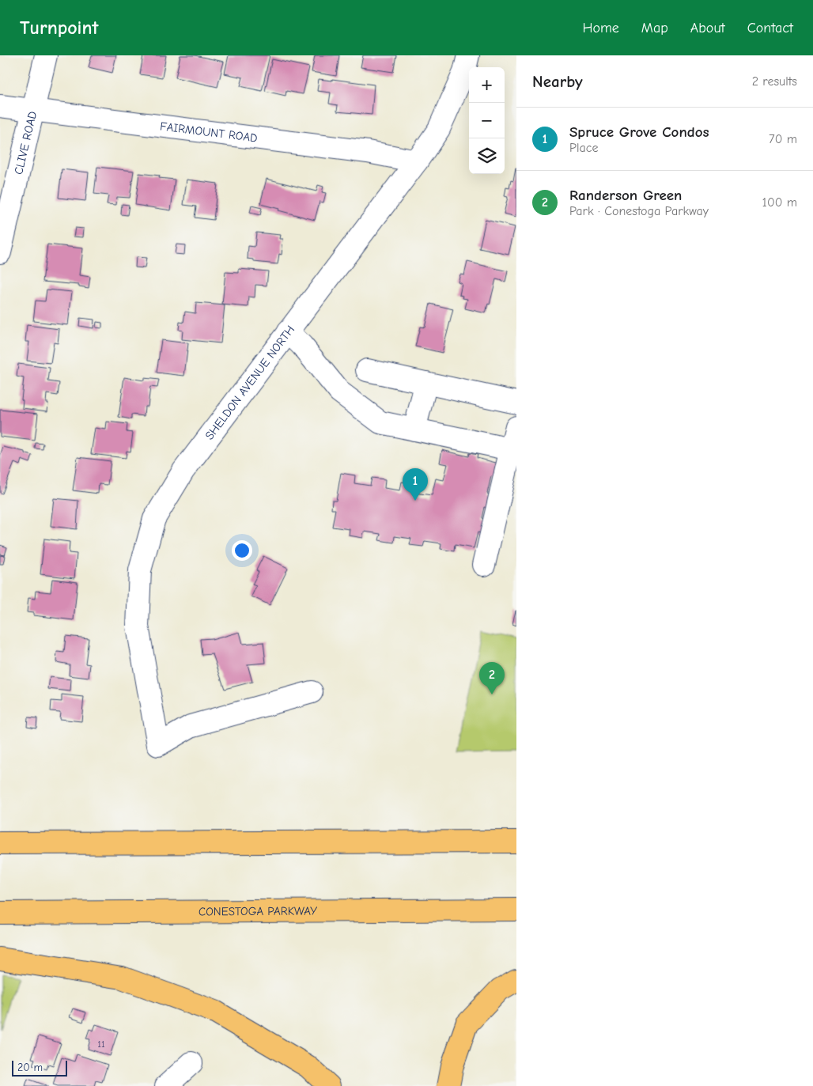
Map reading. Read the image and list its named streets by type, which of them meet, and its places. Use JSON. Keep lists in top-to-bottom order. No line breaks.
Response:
{"streets":{"highway":["CONESTOGA PARKWAY"],"street":["FAIRMOUNT ROAD","CLIVE ROAD","SHELDON AVENUE NORTH"]},"crossings":[["FAIRMOUNT ROAD","CLIVE ROAD"],["FAIRMOUNT ROAD","SHELDON AVENUE NORTH"]],"house_numbers":["11"],"scale_bar":"20 m","page":{"header":"Turnpoint","nav":["Home","Map","About","Contact"],"heading":["Nearby","2 results"],"map_buttons":["+","−"],"list":[{"mark":"1","name":"Spruce Grove Condos","note":"Place","value":"70 m"},{"mark":"2","name":"Randerson Green","note":"Park · Conestoga Parkway","value":"100 m"}],"pins":["1","2"],"scale":"20 m"}}
